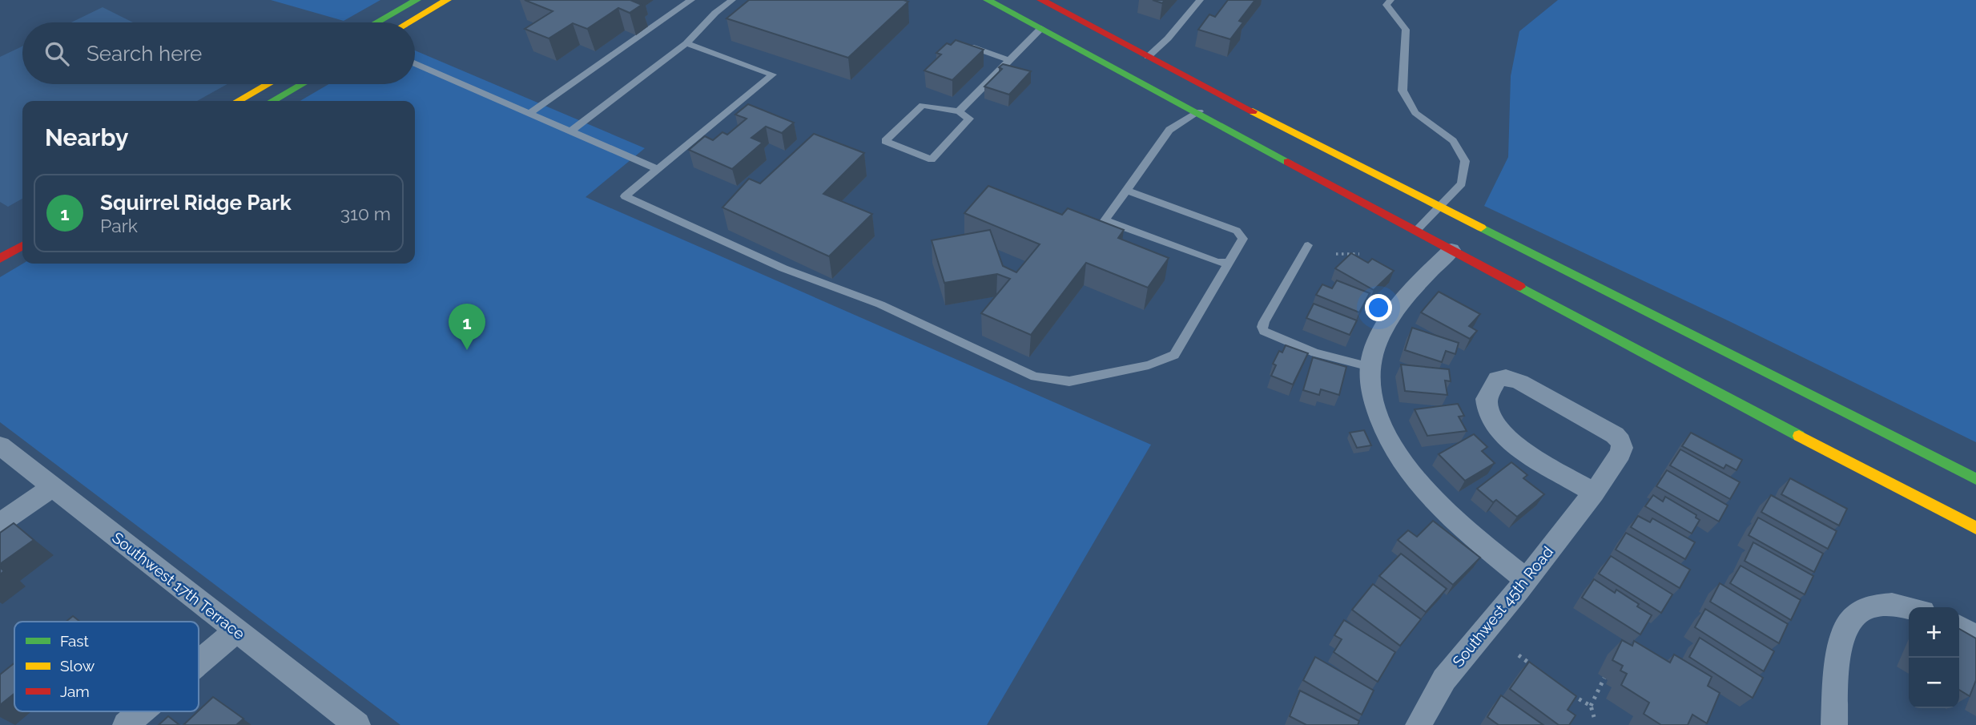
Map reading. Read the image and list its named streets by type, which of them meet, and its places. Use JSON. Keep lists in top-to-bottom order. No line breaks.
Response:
{"streets":{"street":["Southwest 17th Terrace","Southwest 45th Road"]},"legend":["Fast","Slow","Jam"],"page":{"search":"Search here","heading":"Nearby","list":[{"mark":"1","name":"Squirrel Ridge Park","note":"Park","value":"310 m"}],"pins":"1","map_buttons":["+","−"]}}
